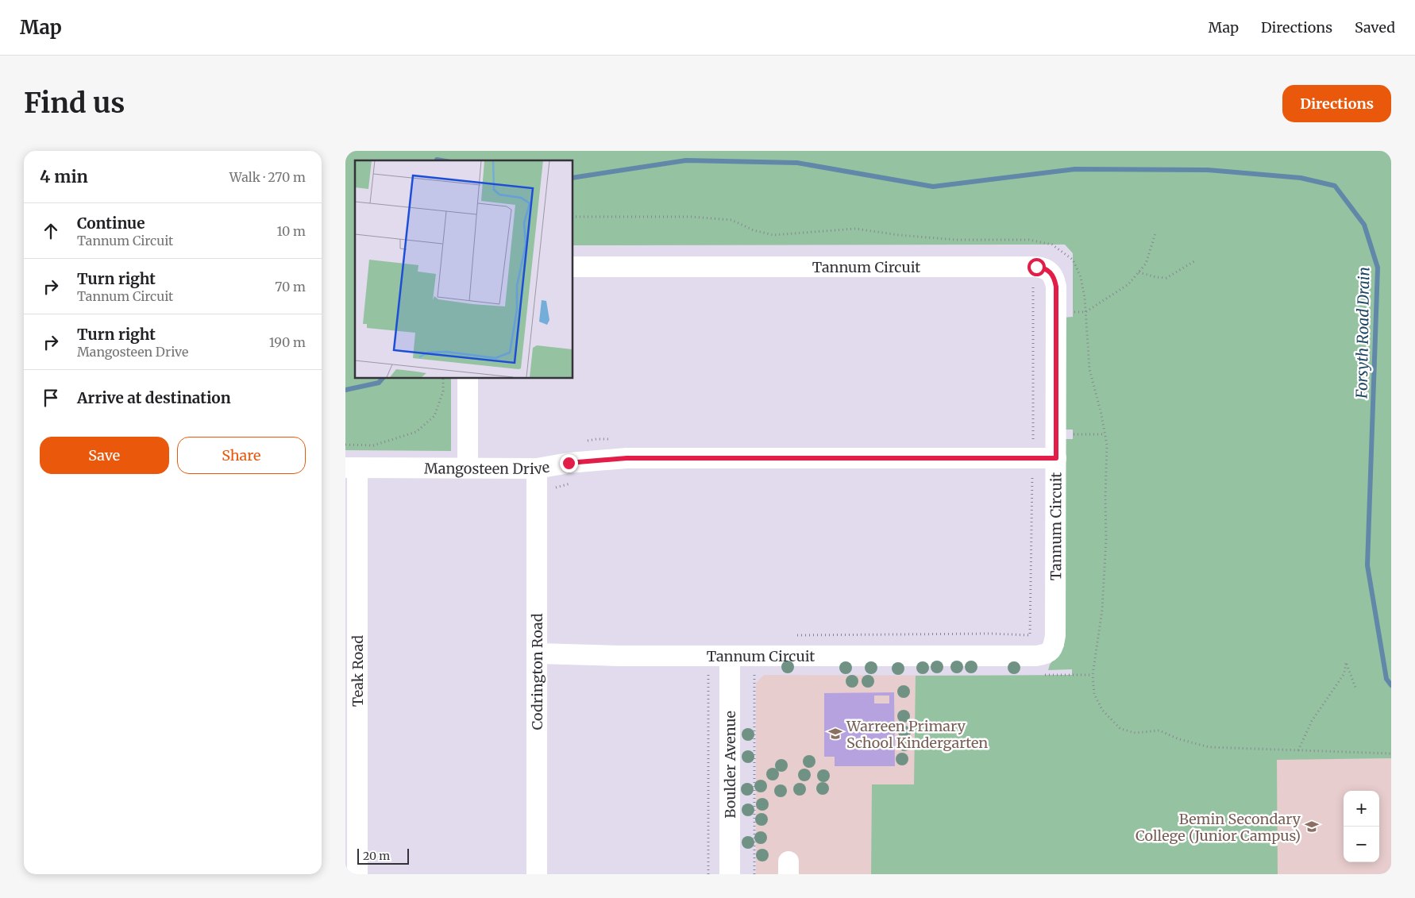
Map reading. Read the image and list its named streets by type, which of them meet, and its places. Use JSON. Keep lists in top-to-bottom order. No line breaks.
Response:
{"streets":{"street":["Tannum Circuit","Mangosteen Drive","Teak Road","Codrington Road","Boulder Avenue"]},"crossings":[["Tannum Circuit","Mangosteen Drive"],["Tannum Circuit","Codrington Road"],["Tannum Circuit","Boulder Avenue"],["Mangosteen Drive","Teak Road"],["Mangosteen Drive","Codrington Road"]],"water":["Forsyth Road Drain"],"places":{"school or university":["Warreen Primary School Kindergarten","Bemin Secondary College (Junior Campus)"]},"scale_bar":"20 m","page":{"header":"Map","nav":["Map","Directions","Saved"],"buttons":["Directions",["Save","Share"]],"title":"Find us","heading":["4 min","Walk · 270 m"],"list":[["Continue","Tannum Circuit","10 m"],["Turn right","Tannum Circuit","70 m"],["Turn right","Mangosteen Drive","190 m"],"Arrive at destination"],"map_buttons":["+","−"],"scale":"20 m"}}
